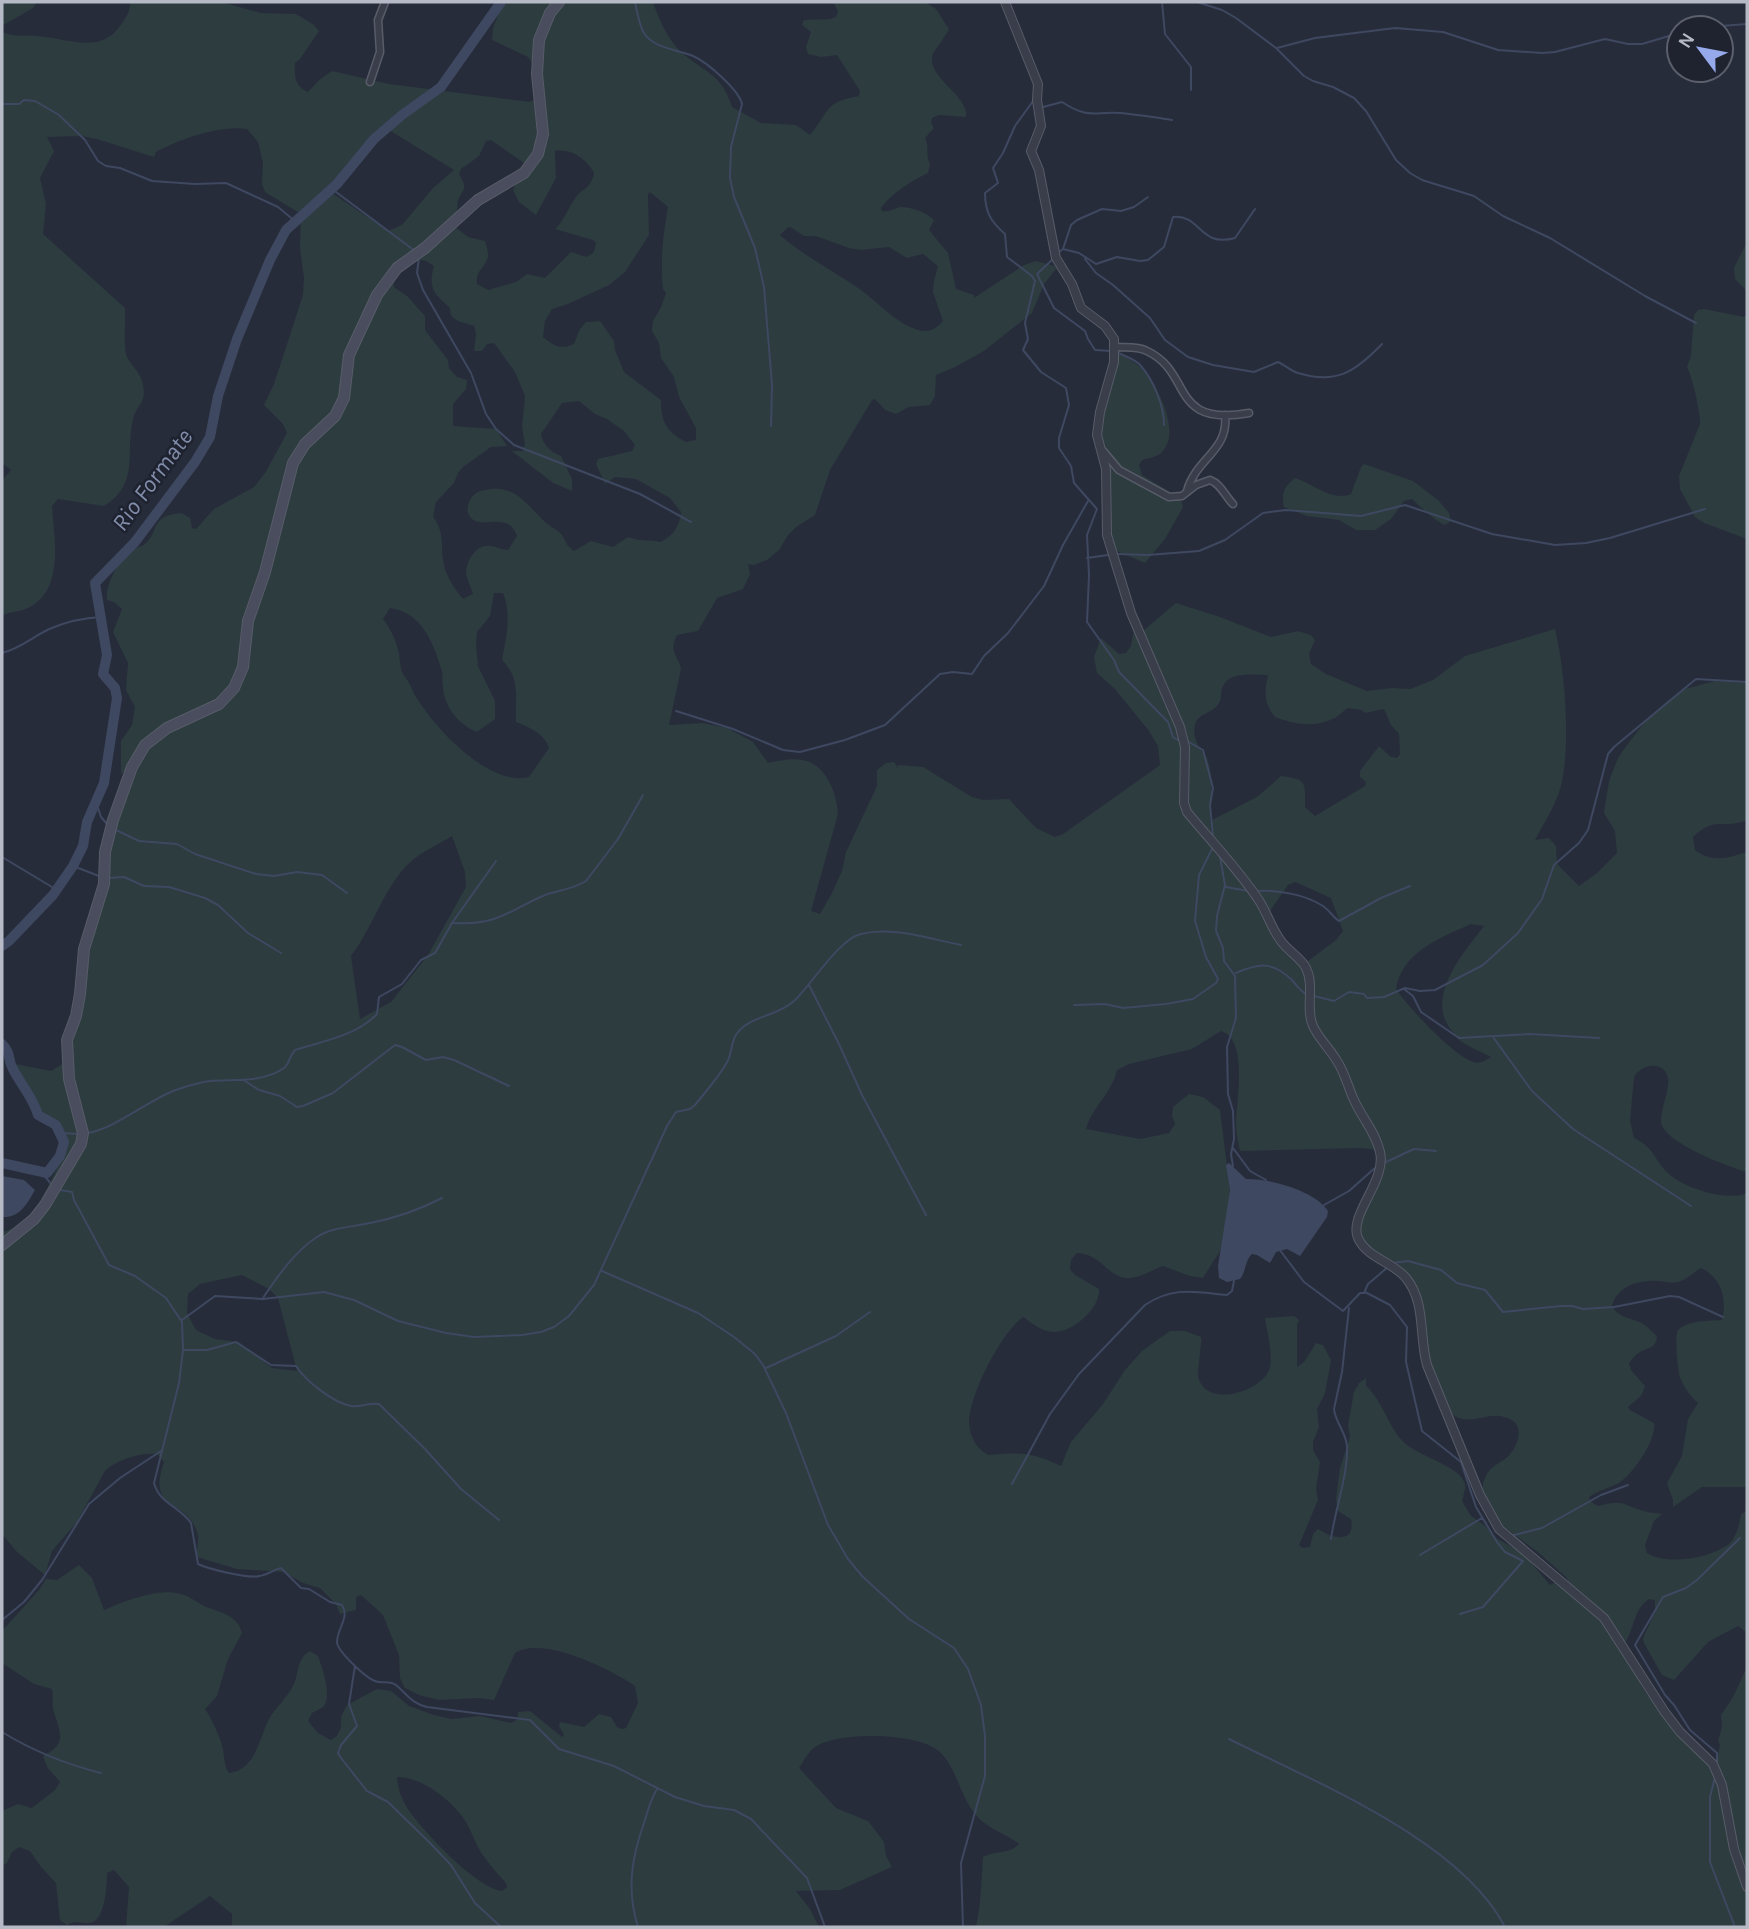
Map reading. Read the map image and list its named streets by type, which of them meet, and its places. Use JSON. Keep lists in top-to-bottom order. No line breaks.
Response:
{"water":["Rio Formate"],"north":"top left"}
